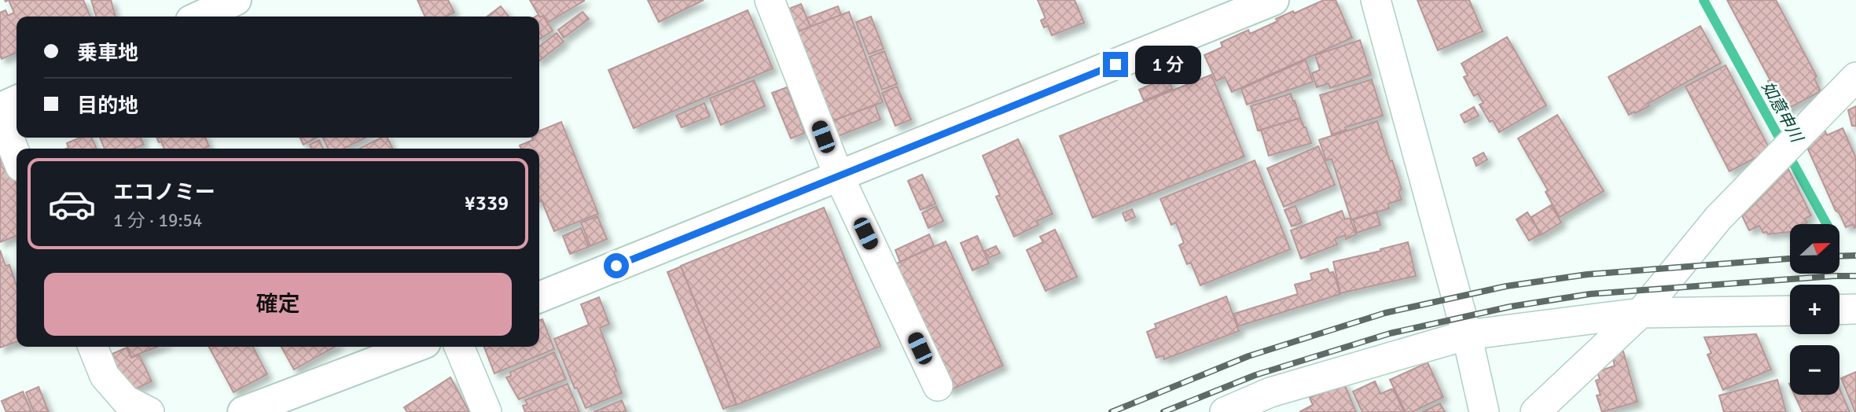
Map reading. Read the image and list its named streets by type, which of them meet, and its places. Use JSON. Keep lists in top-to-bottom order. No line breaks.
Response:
{"water":["如意申川"],"north":"right","page":{"banner":["乗車地","目的地"],"bubble":"1 分","list":[{"name":"エコノミー","note":"1 分 · 19:54","value":"¥339"}],"map_buttons":["+","−"],"buttons":"確定"}}
